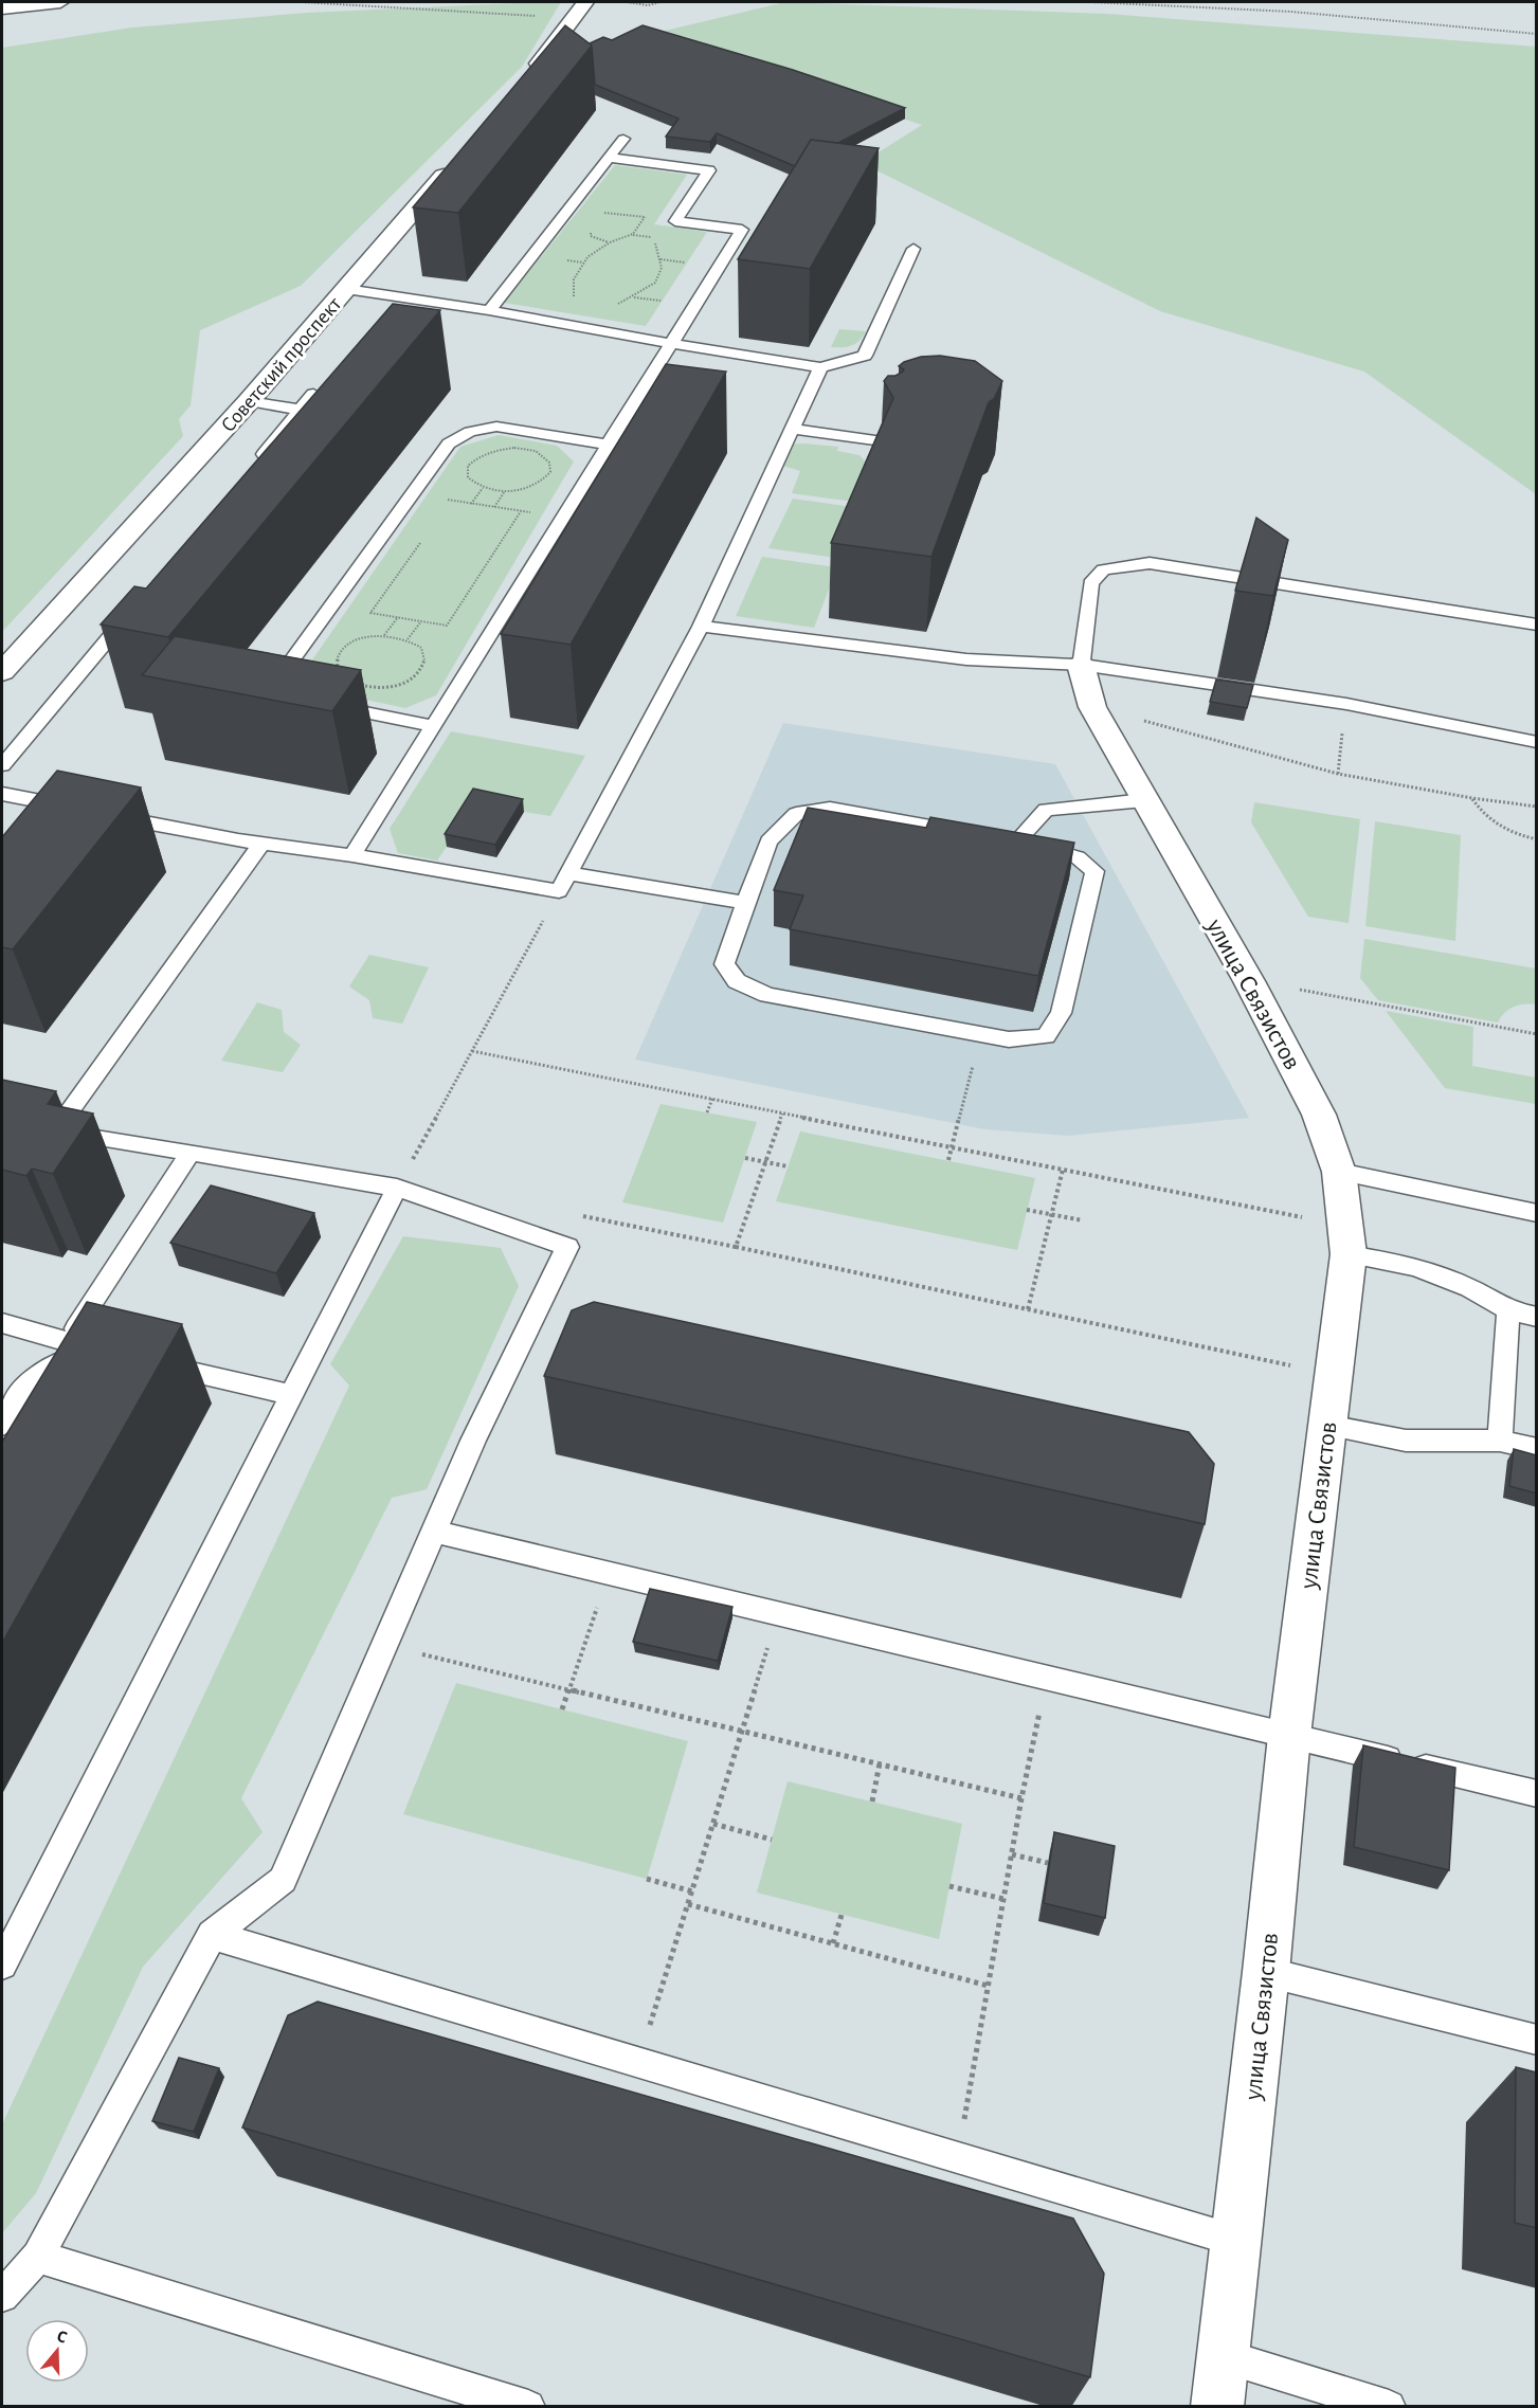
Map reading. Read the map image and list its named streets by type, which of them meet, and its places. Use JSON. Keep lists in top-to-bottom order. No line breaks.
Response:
{"streets":{"main road":["Советский проспект","улица Связистов"]},"north":"top"}
